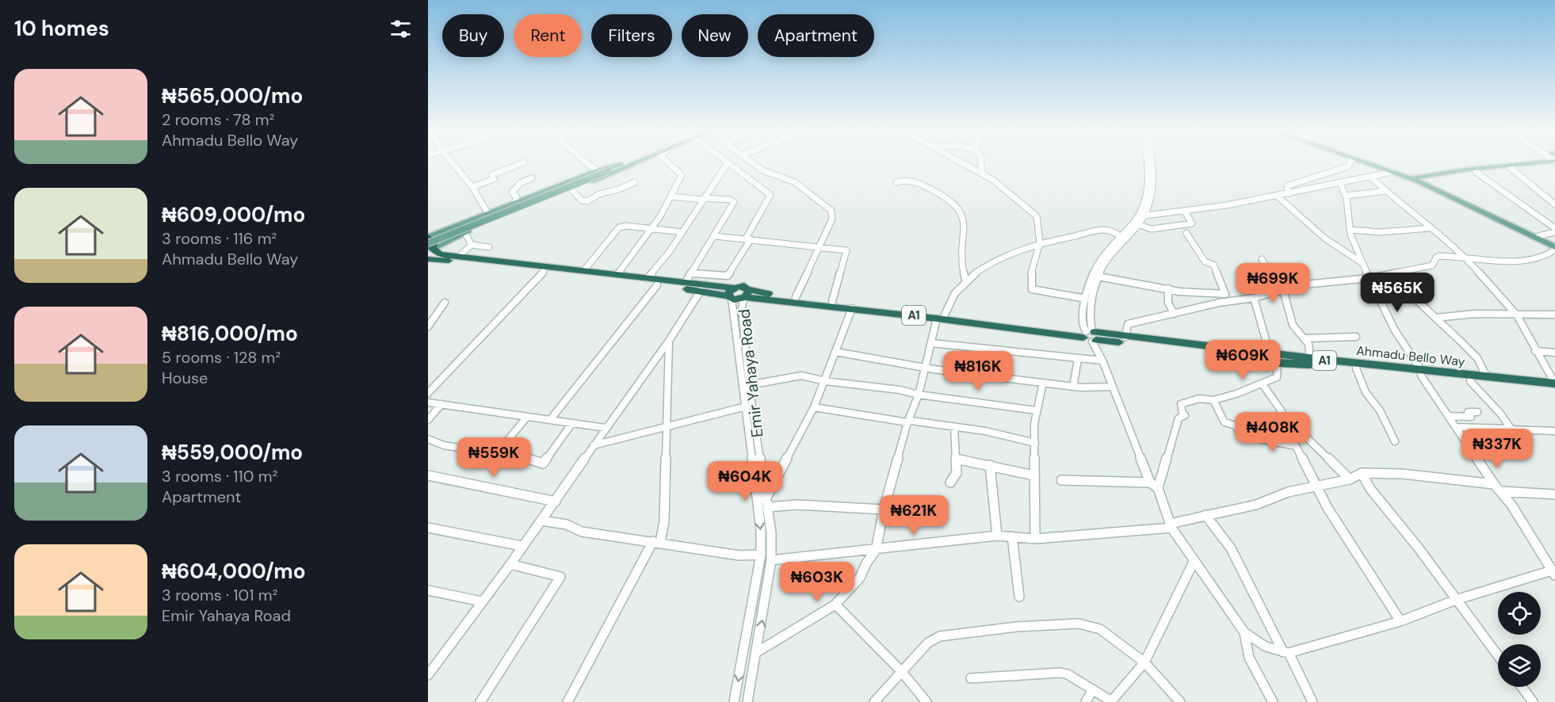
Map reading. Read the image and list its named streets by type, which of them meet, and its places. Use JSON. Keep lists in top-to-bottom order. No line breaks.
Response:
{"streets":{"highway":["A1","Ahmadu Bello Way"],"street":["Emir Yahaya Road"]},"crossings":[["A1","Ahmadu Bello Way"],["A1","Emir Yahaya Road"]],"page":{"heading":"10 homes","chip":["Buy","Rent","Filters","New","Apartment"],"list":[{"name":"₦565,000/mo","note":"2 rooms · 78 m² · Ahmadu Bello Way"},{"name":"₦609,000/mo","note":"3 rooms · 116 m² · Ahmadu Bello Way"},{"name":"₦816,000/mo","note":"5 rooms · 128 m² · House"},{"name":"₦559,000/mo","note":"3 rooms · 110 m² · Apartment"},{"name":"₦604,000/mo","note":"3 rooms · 101 m² · Emir Yahaya Road"}],"price":["₦699K","₦565K","₦609K","₦816K","₦408K","₦337K","₦559K","₦604K","₦621K","₦603K"]}}
